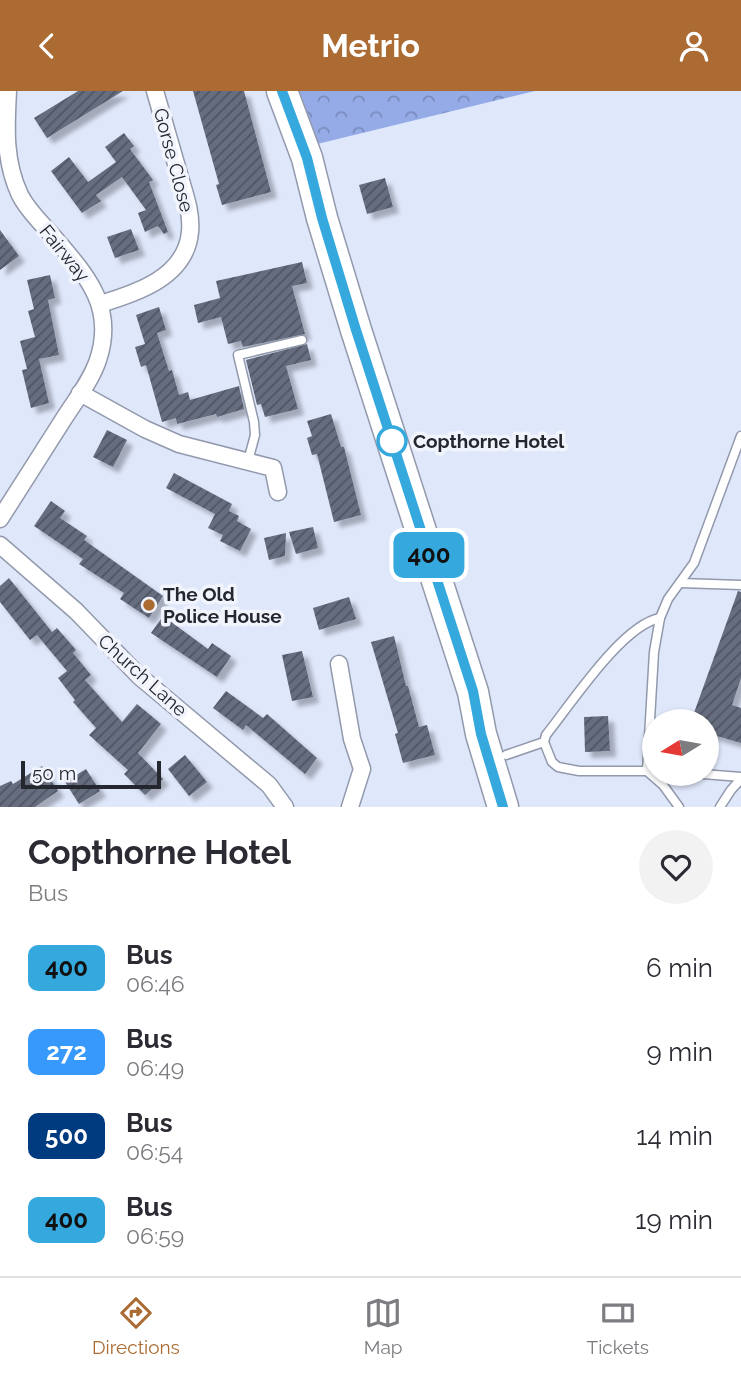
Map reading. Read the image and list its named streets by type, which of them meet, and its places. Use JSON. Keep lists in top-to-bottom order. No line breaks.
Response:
{"streets":{"street":["Gorse Close","Fairway","Church Lane"]},"crossings":[["Gorse Close","Fairway"]],"places":["Copthorne Hotel","The Old Police House"],"lines":["bus line 400"],"scale_bar":"50 m","north":"left","page":{"header":"Metrio","on_map":"400","scale":"50 m","heading":["Copthorne Hotel","Bus"],"list":[{"mark":"400","name":"Bus","note":"06:46","value":"6 min"},{"mark":"272","name":"Bus","note":"06:49","value":"9 min"},{"mark":"500","name":"Bus","note":"06:54","value":"14 min"},{"mark":"400","name":"Bus","note":"06:59","value":"19 min"}],"tabs":["Directions","Map","Tickets"]}}
